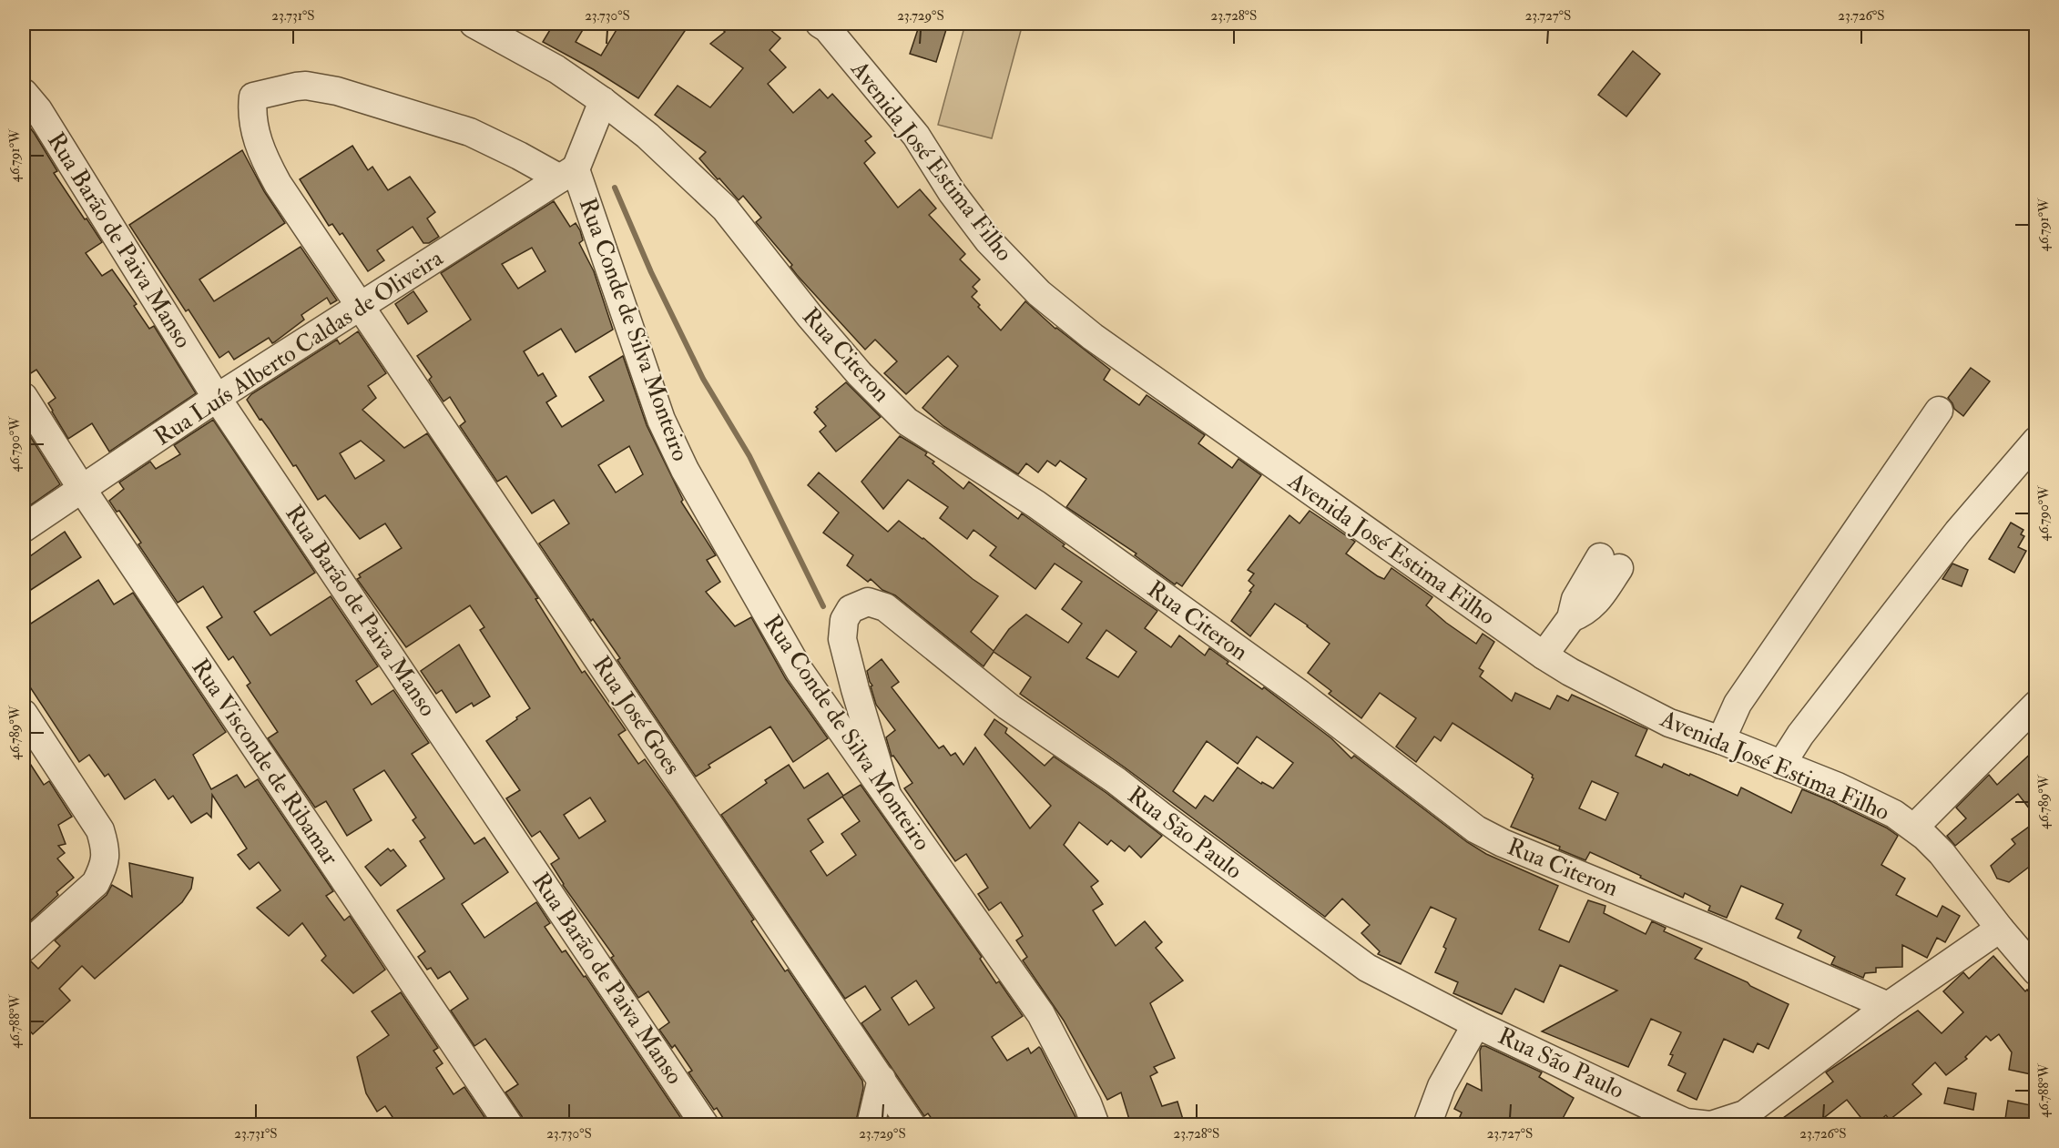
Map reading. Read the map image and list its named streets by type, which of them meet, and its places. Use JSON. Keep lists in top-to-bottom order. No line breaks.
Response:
{"streets":{"street":["Avenida José Estima Filho","Rua Barão de Paiva Manso","Rua Conde de Silva Monteiro","Rua Luís Alberto Caldas de Oliveira","Rua Citeron","Rua José Goes","Rua Visconde de Ribamar","Rua São Paulo"]},"crossings":[["Avenida José Estima Filho","Rua São Paulo"],["Rua Barão de Paiva Manso","Rua Luís Alberto Caldas de Oliveira"],["Rua Conde de Silva Monteiro","Rua Luís Alberto Caldas de Oliveira"],["Rua Conde de Silva Monteiro","Rua José Goes"],["Rua Conde de Silva Monteiro","Rua São Paulo"],["Rua Luís Alberto Caldas de Oliveira","Rua José Goes"],["Rua Luís Alberto Caldas de Oliveira","Rua Visconde de Ribamar"],["Rua Citeron","Rua São Paulo"]],"coordinates":["23.731°S","23.730°S","23.729°S","23.728°S","23.727°S","23.726°S","46.791°W","46.790°W","46.789°W","46.788°W"]}
